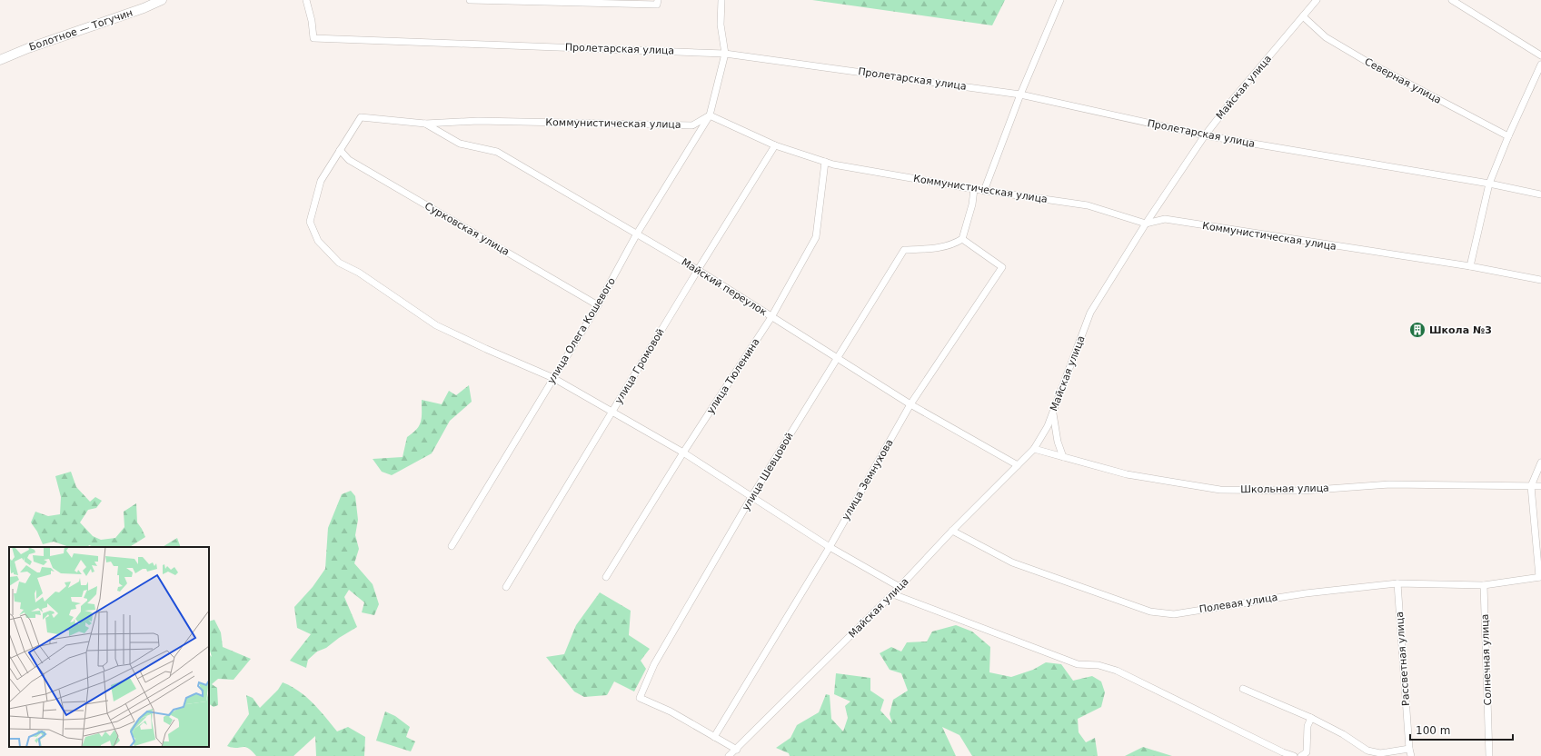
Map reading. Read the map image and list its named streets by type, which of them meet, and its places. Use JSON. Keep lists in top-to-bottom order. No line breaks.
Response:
{"streets":{"main road":["Болотное — Тогучин"],"street":["Пролетарская улица","Северная улица","Майская улица","Коммунистическая улица","Сурковская улица","Майский переулок","улица Олега Кошевого","улица Громовой","улица Тюленина","улица Шевцовой","улица Земнухова","Школьная улица","Полевая улица","Рассветная улица","Солнечная улица"]},"crossings":[["Пролетарская улица","Майская улица"],["Пролетарская улица","улица Олега Кошевого"],["Северная улица","Майская улица"],["Майская улица","Коммунистическая улица"],["Майская улица","Майский переулок"],["Майская улица","Школьная улица"],["Майская улица","Полевая улица"],["Коммунистическая улица","Сурковская улица"],["Коммунистическая улица","Майский переулок"],["Коммунистическая улица","улица Олега Кошевого"],["Коммунистическая улица","улица Громовой"],["Коммунистическая улица","улица Тюленина"],["Сурковская улица","улица Олега Кошевого"],["Майский переулок","улица Олега Кошевого"],["Майский переулок","улица Громовой"],["Майский переулок","улица Тюленина"],["Майский переулок","улица Шевцовой"],["Майский переулок","улица Земнухова"],["улица Шевцовой","улица Земнухова"],["Полевая улица","Рассветная улица"],["Полевая улица","Солнечная улица"]],"places":{"building":["Школа №3"]},"scale_bar":"100 m"}
